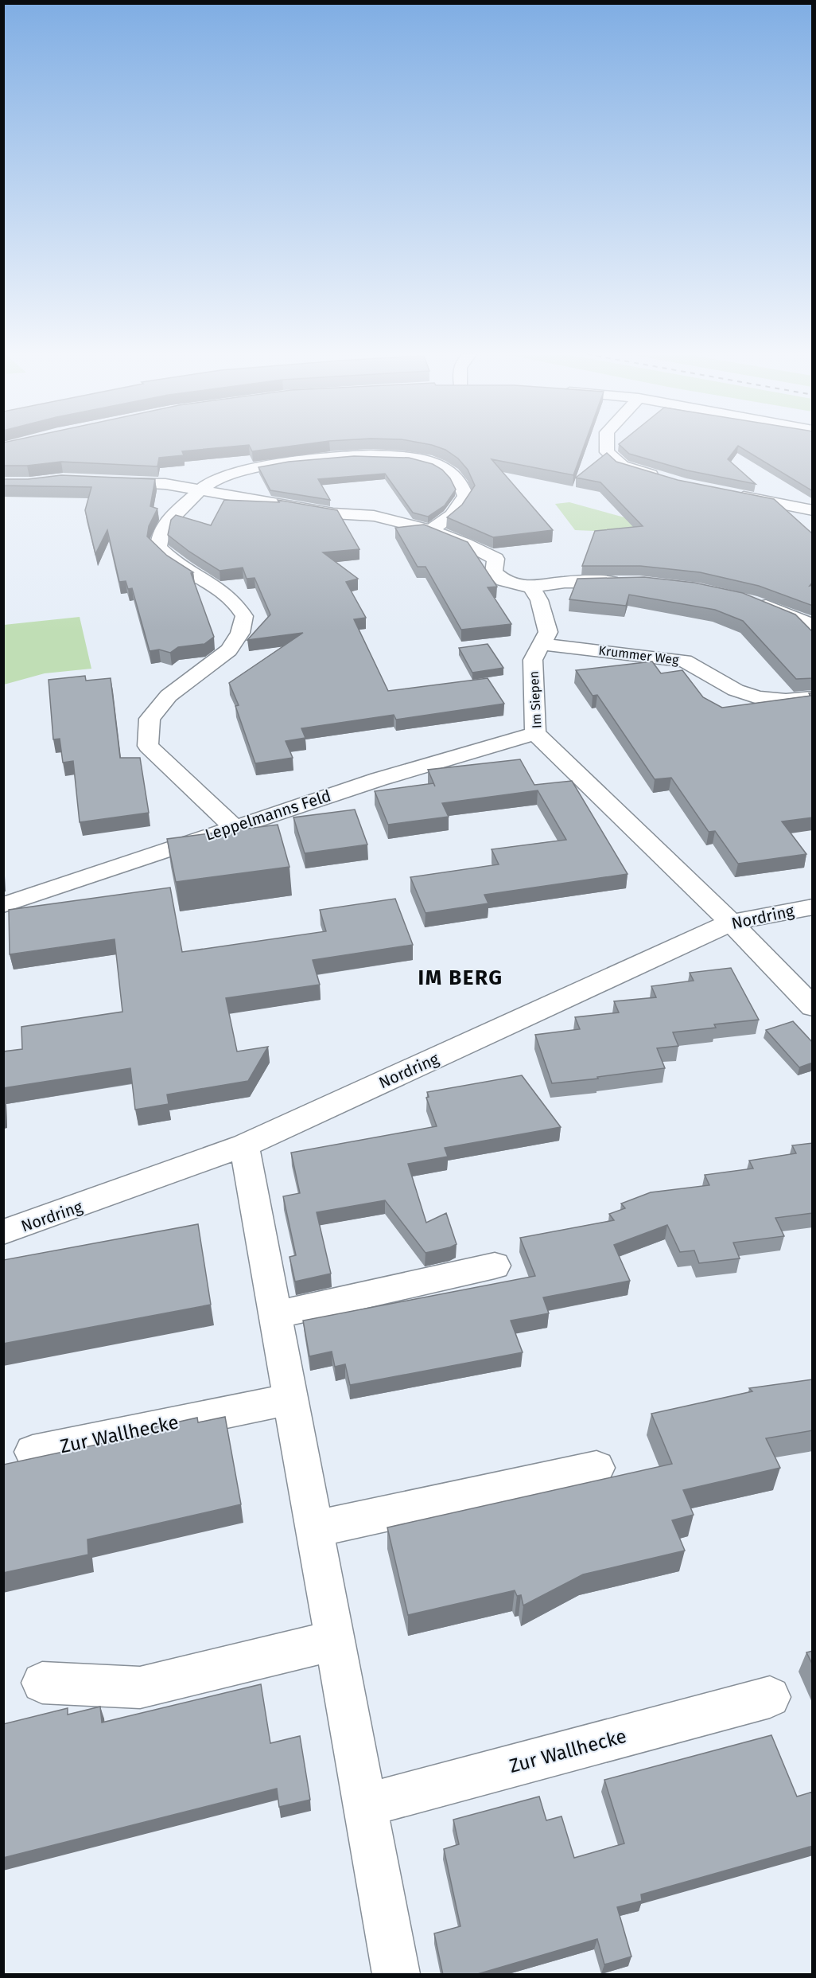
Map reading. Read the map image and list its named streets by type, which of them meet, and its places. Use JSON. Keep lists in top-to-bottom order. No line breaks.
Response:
{"streets":{"street":["Krummer Weg","Im Siepen","Leppelmanns Feld","Nordring","Zur Wallhecke"]},"crossings":[["Krummer Weg","Im Siepen"],["Im Siepen","Leppelmanns Feld"],["Im Siepen","Nordring"]],"districts":["IM BERG"]}
